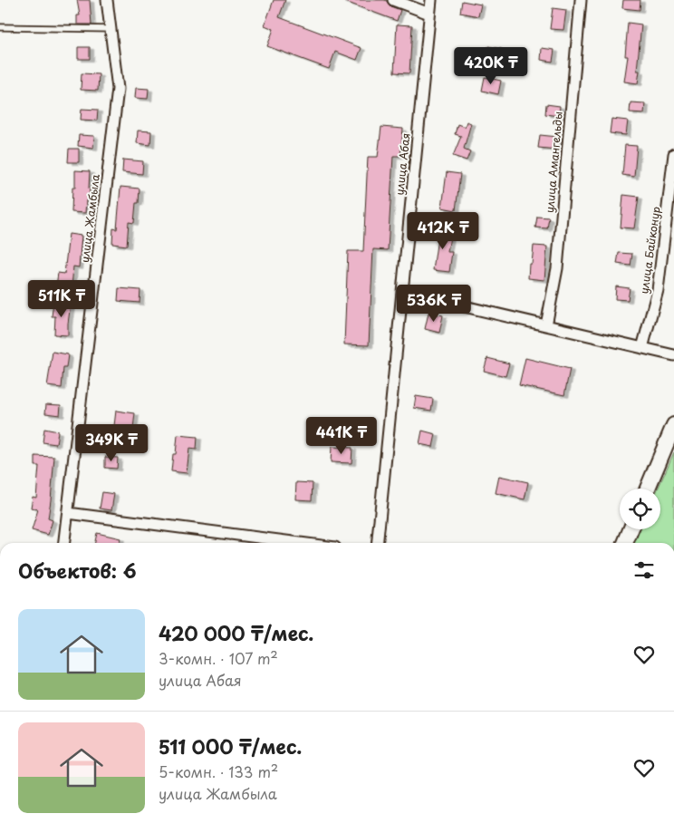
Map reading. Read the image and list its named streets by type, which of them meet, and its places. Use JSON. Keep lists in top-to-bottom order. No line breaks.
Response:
{"streets":{"street":["улица Амангельды","улица Абая","улица Жамбыла","улица Байконур"]},"page":{"price":["420K ₸","412K ₸","511K ₸","536K ₸","441K ₸","349K ₸"],"heading":"Объектов: 6","list":[{"name":"420 000 ₸/мес.","note":"3-комн. · 107 m² · улица Абая"},{"name":"511 000 ₸/мес.","note":"5-комн. · 133 m² · улица Жамбыла"}]}}
